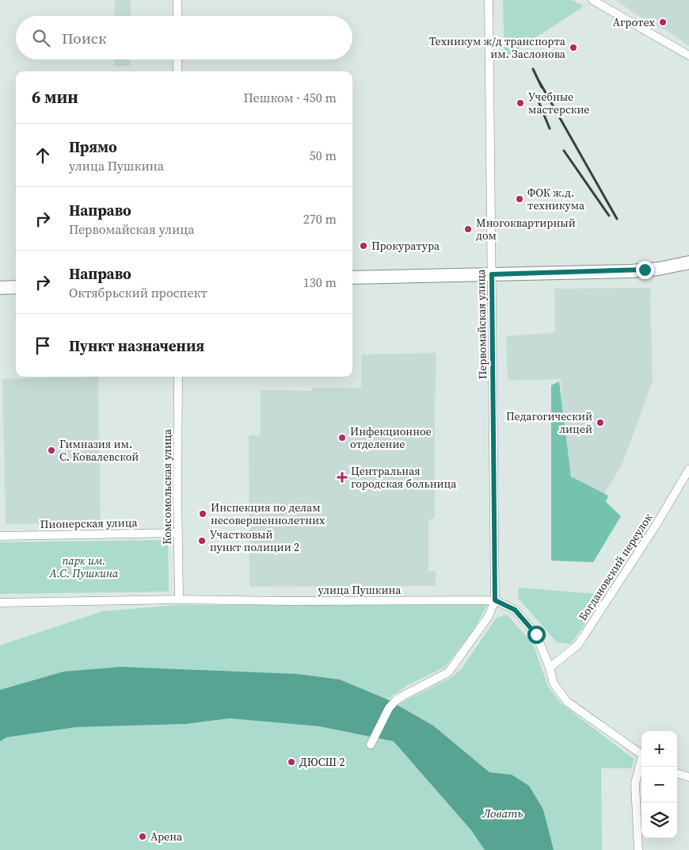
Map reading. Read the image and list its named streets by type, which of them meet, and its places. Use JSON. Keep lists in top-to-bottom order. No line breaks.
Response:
{"streets":{"street":["Первомайская улица","Комсомольская улица","Пионерская улица","Богдановский переулок","улица Пушкина"]},"crossings":[["Первомайская улица","улица Пушкина"],["Комсомольская улица","Пионерская улица"],["Комсомольская улица","улица Пушкина"],["Богдановский переулок","улица Пушкина"]],"water":["Ловать"],"parks":["парк им. А.С. Пушкина"],"places":{"other":["Агротех","Техникум ж/д транспорта им. Заслонова","Учебные мастерские","ФОК ж.д. техникума","Многоквартирный дом","Прокуратура","Педагогический лицей","Инфекционное отделение","Гимназия им. С. Ковалевской","Инспекция по делам несовершеннолетних","Участковый пункт полиции 2","ДЮСШ 2","Арена"],"health":["Центральная городская больница"]},"page":{"search":"Поиск","heading":["6 мин","Пешком · 450 m"],"list":[["Прямо","улица Пушкина","50 m"],["Направо","Первомайская улица","270 m"],["Направо","Октябрьский проспект","130 m"],"Пункт назначения"],"map_buttons":["+","−"]}}
